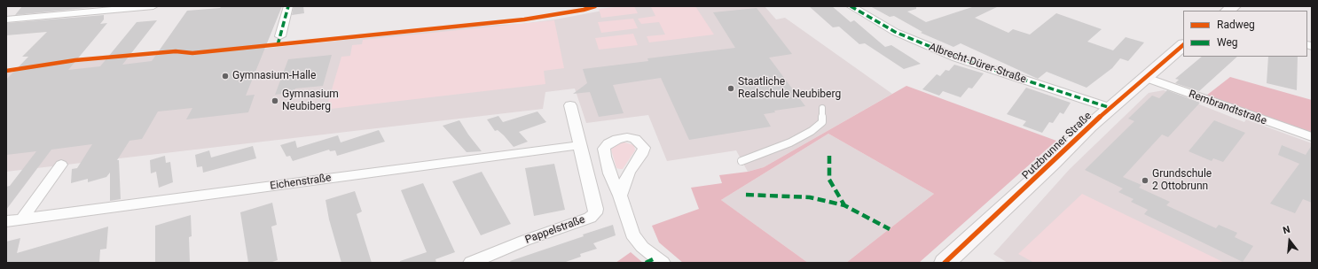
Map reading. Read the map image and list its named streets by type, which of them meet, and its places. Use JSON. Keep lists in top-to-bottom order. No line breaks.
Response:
{"streets":{"main road":["Putzbrunner Straße"],"street":["Albrecht-Dürer-Straße","Rembrandtstraße","Eichenstraße","Pappelstraße"]},"crossings":[["Albrecht-Dürer-Straße","Putzbrunner Straße"],["Rembrandtstraße","Putzbrunner Straße"],["Eichenstraße","Pappelstraße"]],"places":["Gymnasium-Halle","Staatliche Realschule Neubiberg","Gymnasium Neubiberg","Grundschule 2 Ottobrunn"],"legend":["Radweg","Weg"],"north":"top"}
